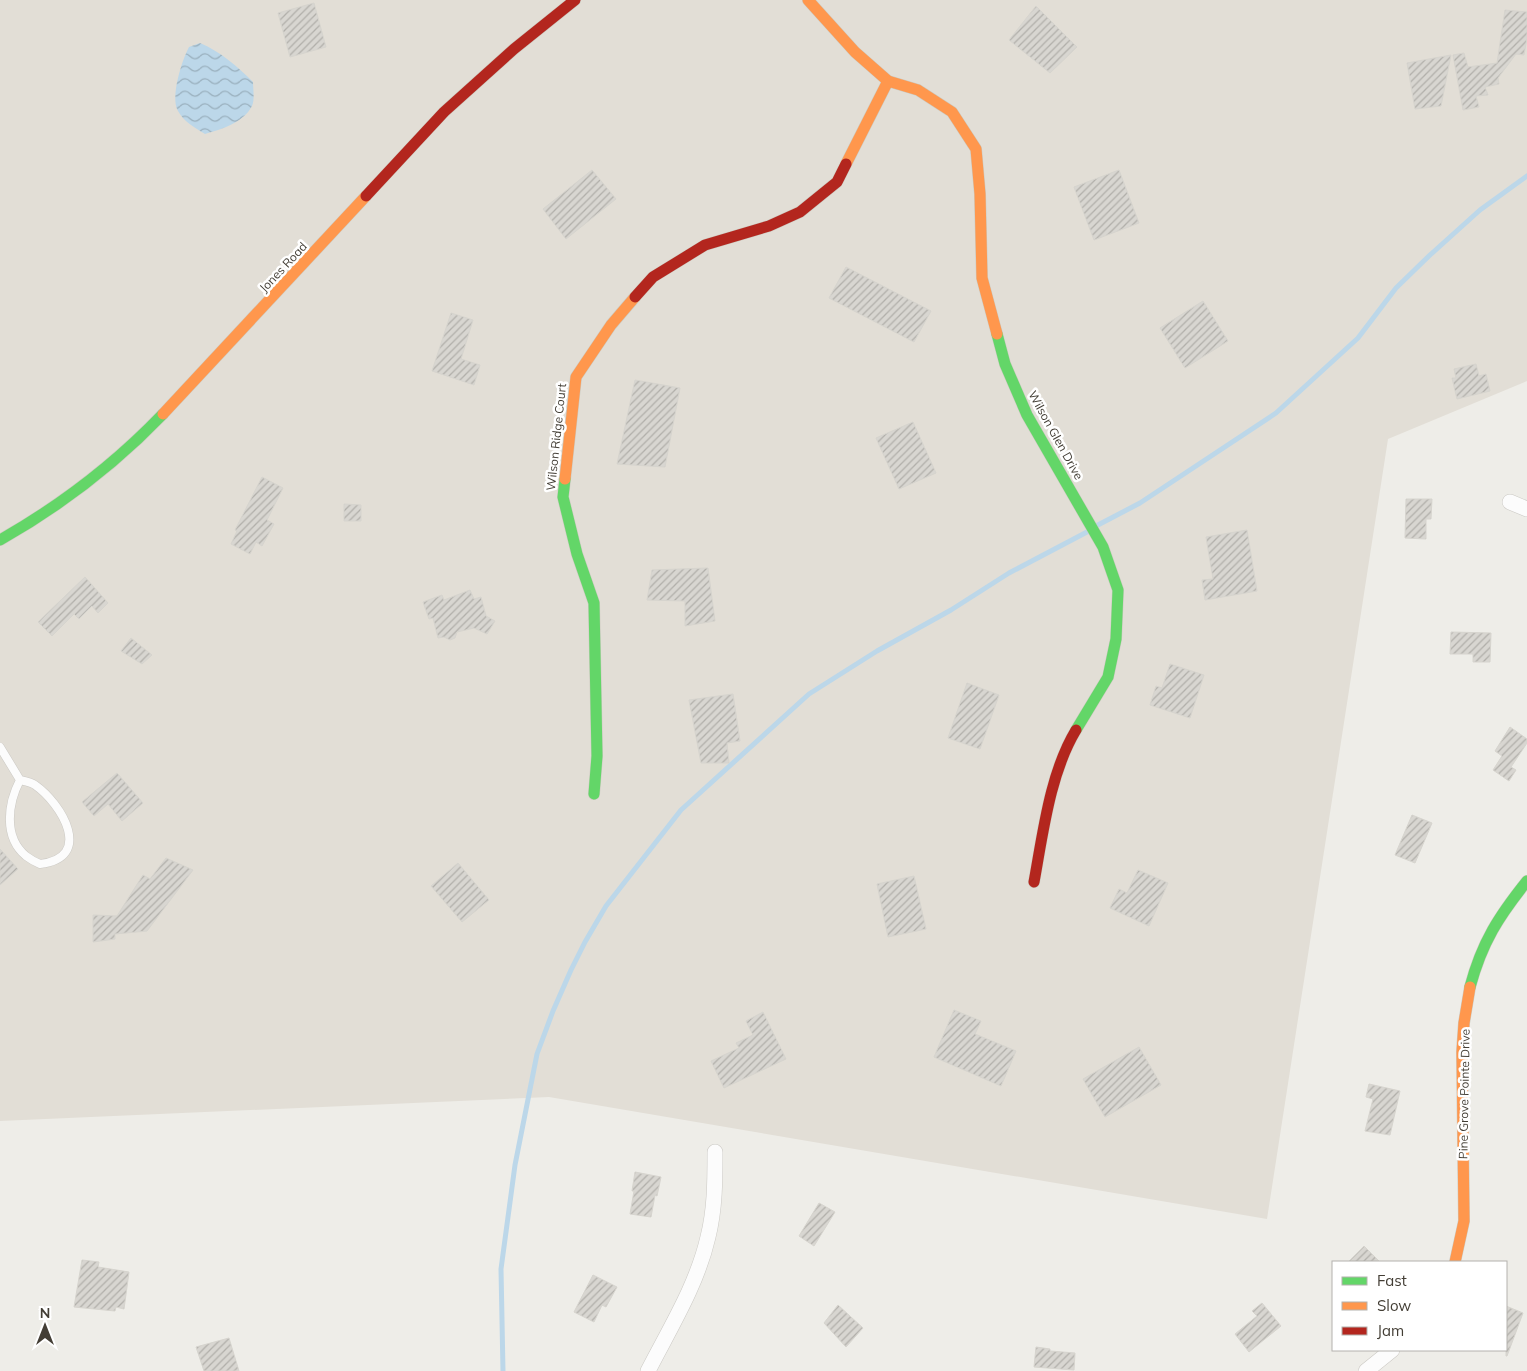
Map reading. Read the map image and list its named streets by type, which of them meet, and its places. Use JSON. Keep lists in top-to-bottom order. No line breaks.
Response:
{"streets":{"street":["Jones Road","Wilson Glen Drive","Wilson Ridge Court","Pine Grove Pointe Drive"]},"crossings":[["Wilson Glen Drive","Wilson Ridge Court"]],"legend":["Fast","Slow","Jam"],"north":"top"}
